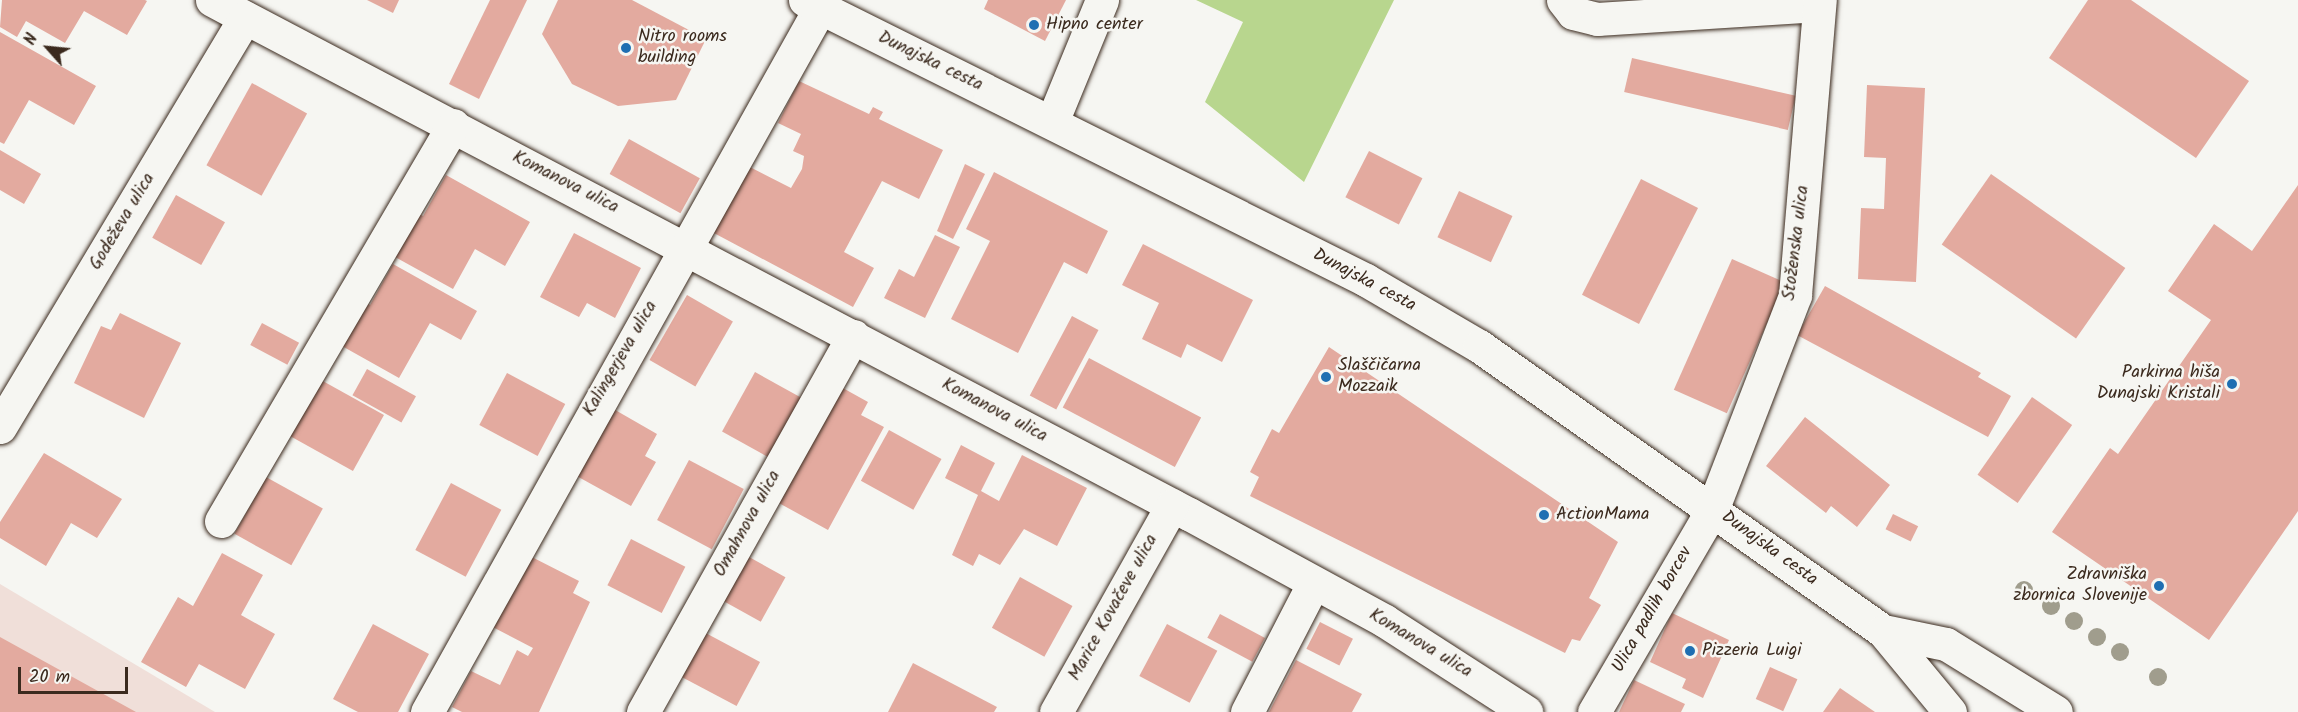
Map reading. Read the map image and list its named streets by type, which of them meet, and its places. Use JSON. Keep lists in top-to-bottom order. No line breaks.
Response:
{"streets":{"street":["Dunajska cesta","Komanova ulica","Godeževa ulica","Stoženska ulica","Kalingerjeva ulica","Omahnova ulica","Marice Kovačeve ulica","Ulica padlih borcev"]},"crossings":[["Dunajska cesta","Stoženska ulica"],["Dunajska cesta","Kalingerjeva ulica"],["Dunajska cesta","Ulica padlih borcev"],["Komanova ulica","Godeževa ulica"],["Komanova ulica","Kalingerjeva ulica"],["Komanova ulica","Omahnova ulica"],["Komanova ulica","Marice Kovačeve ulica"],["Stoženska ulica","Ulica padlih borcev"]],"places":["Hipno center","Nitro rooms building","Slaščičarna Mozzaik","Parkirna hiša Dunajski Kristali","ActionMama","Zdravniška zbornica Slovenije","Pizzeria Luigi"],"scale_bar":"20 m","north":"top left"}
